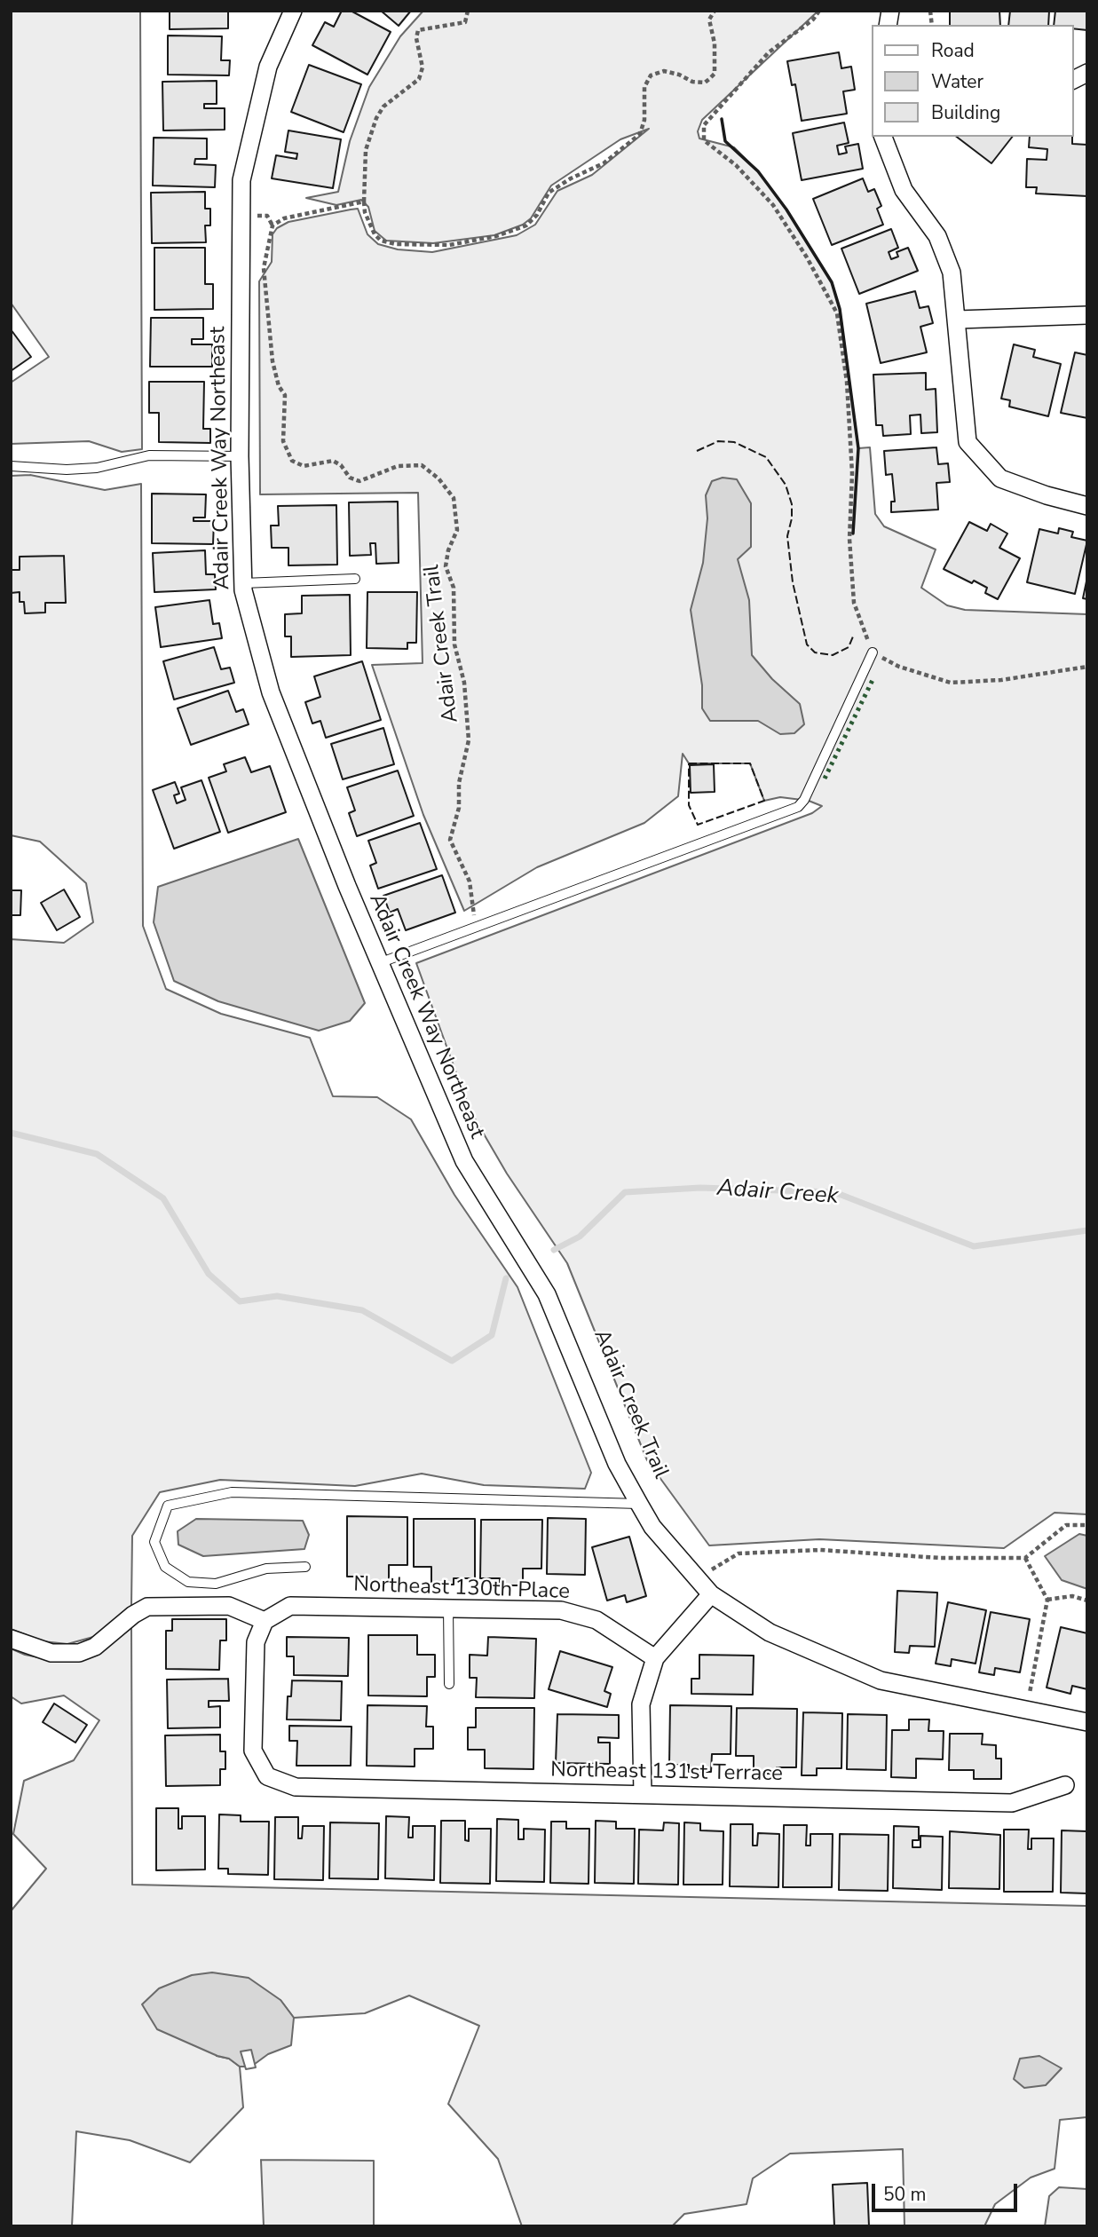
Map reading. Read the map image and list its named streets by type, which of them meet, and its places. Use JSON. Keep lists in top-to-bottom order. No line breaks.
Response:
{"streets":{"street":["Adair Creek Way Northeast","Northeast 130th Place","Northeast 131st Terrace"],"path":["Adair Creek Trail"]},"crossings":[["Northeast 130th Place","Northeast 131st Terrace"]],"water":["Adair Creek"],"legend":["Road","Water","Building"],"scale_bar":"50 m"}
